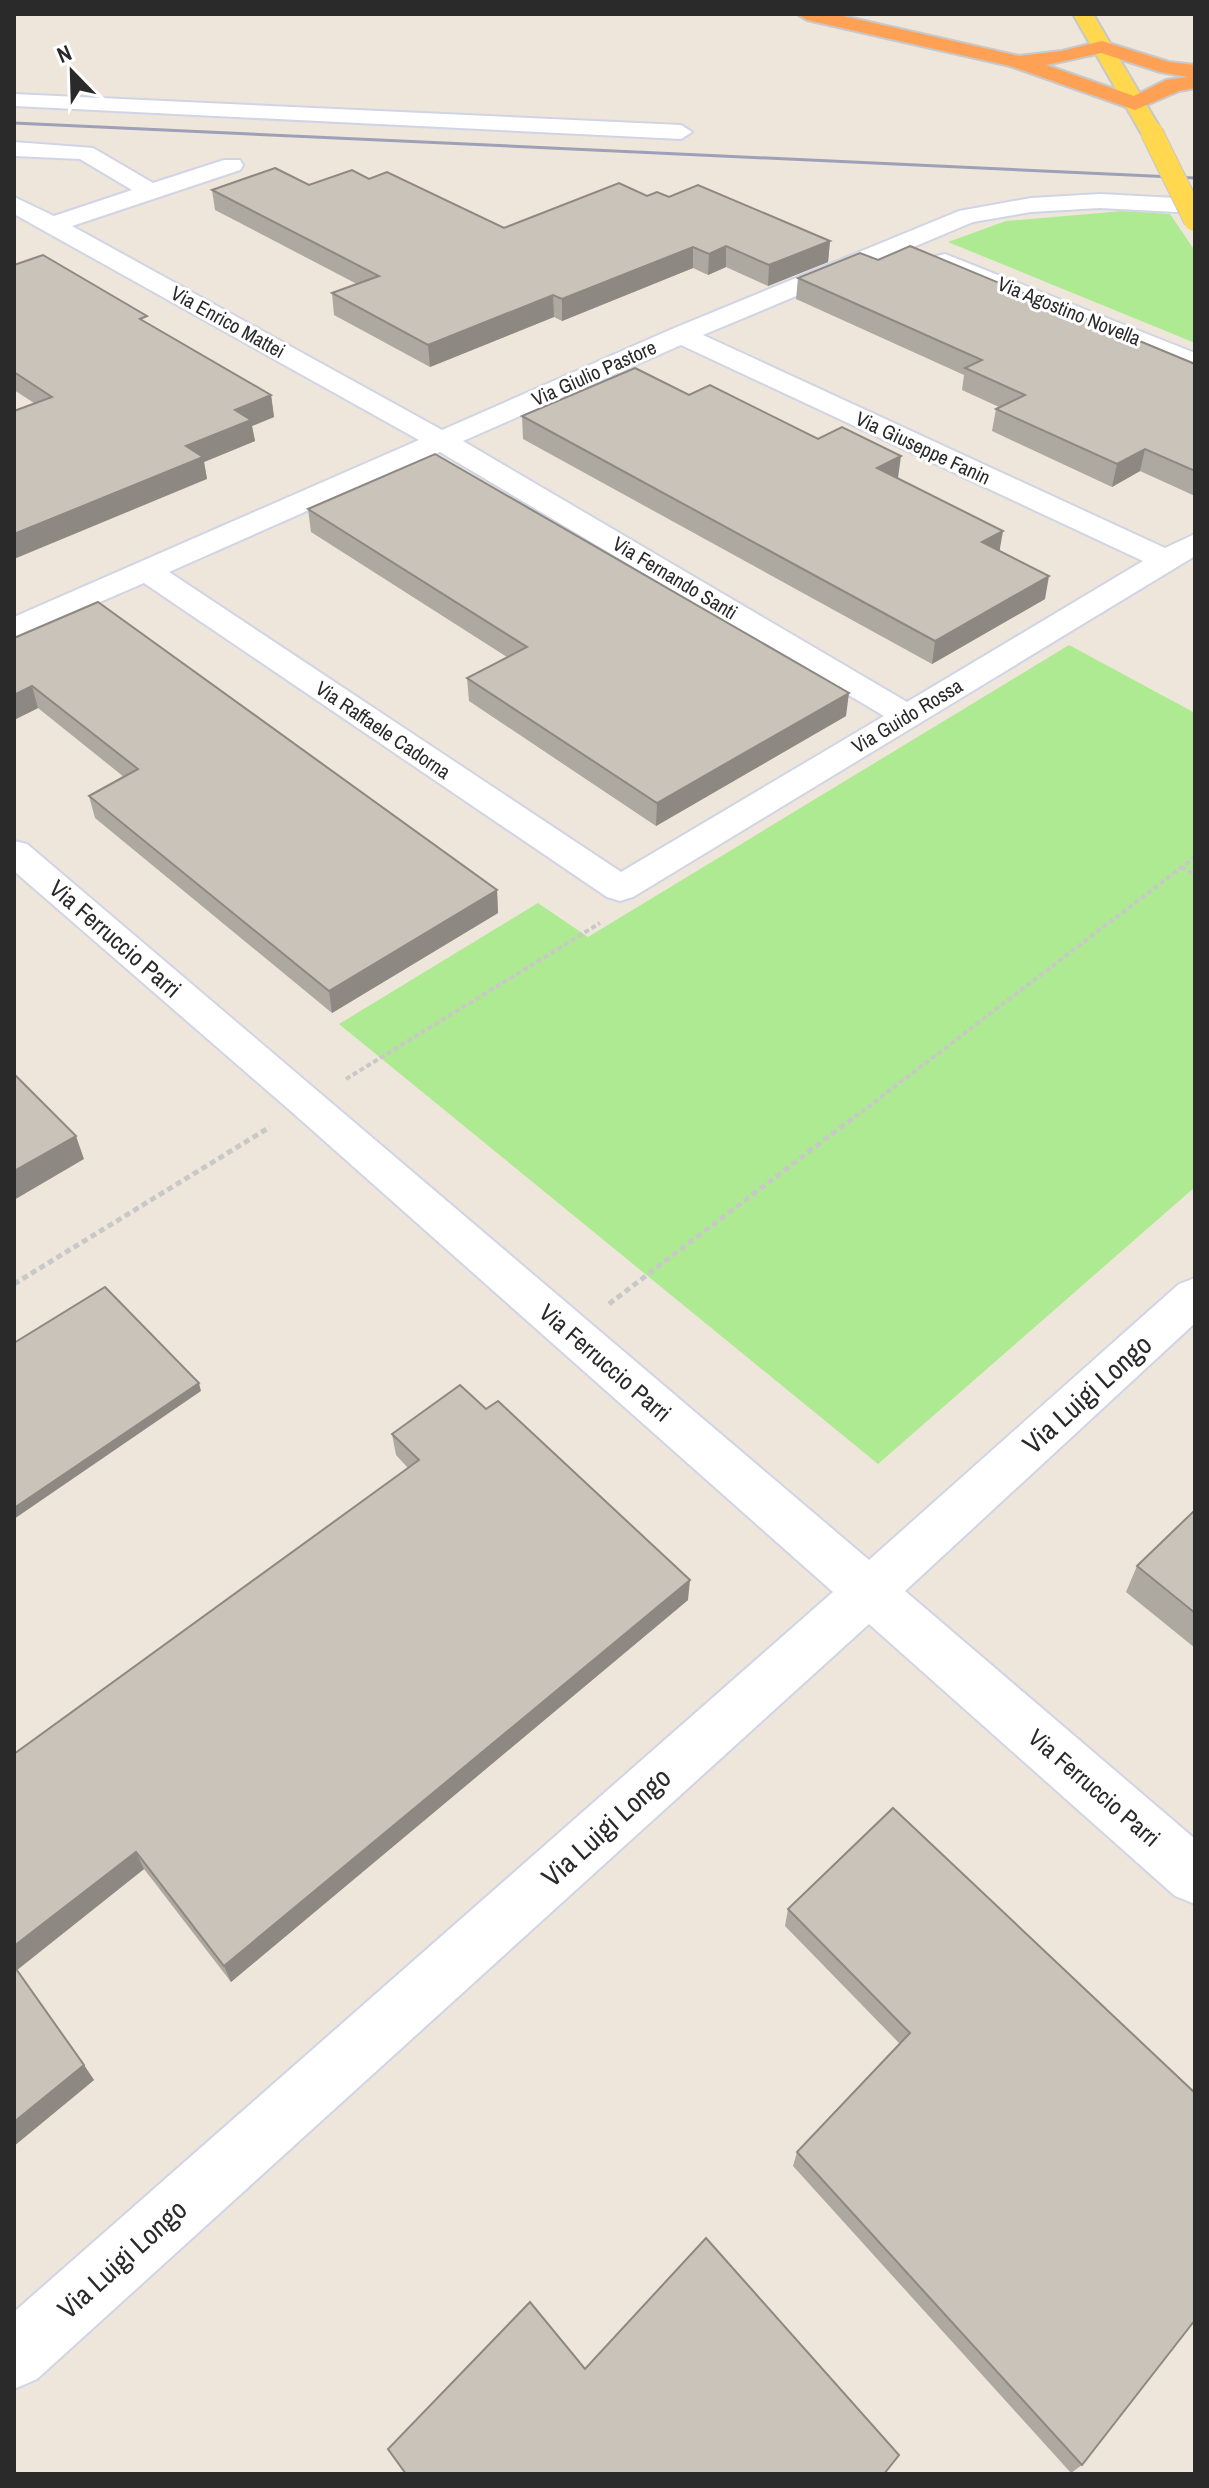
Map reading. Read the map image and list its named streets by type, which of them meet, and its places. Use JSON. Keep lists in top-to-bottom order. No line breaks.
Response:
{"streets":{"street":["Via Agostino Novella","Via Enrico Mattei","Via Giulio Pastore","Via Giuseppe Fanin","Via Fernando Santi","Via Guido Rossa","Via Raffaele Cadorna","Via Ferruccio Parri","Via Luigi Longo"]},"crossings":[["Via Agostino Novella","Via Giulio Pastore"],["Via Enrico Mattei","Via Giulio Pastore"],["Via Enrico Mattei","Via Fernando Santi"],["Via Giulio Pastore","Via Giuseppe Fanin"],["Via Giulio Pastore","Via Fernando Santi"],["Via Giulio Pastore","Via Raffaele Cadorna"],["Via Giuseppe Fanin","Via Guido Rossa"],["Via Fernando Santi","Via Guido Rossa"],["Via Guido Rossa","Via Raffaele Cadorna"],["Via Ferruccio Parri","Via Luigi Longo"]],"north":"top left"}
